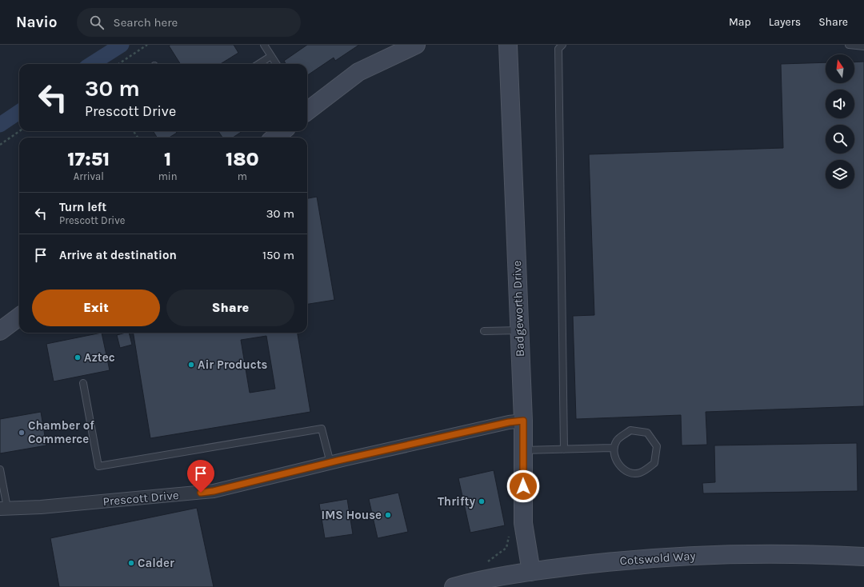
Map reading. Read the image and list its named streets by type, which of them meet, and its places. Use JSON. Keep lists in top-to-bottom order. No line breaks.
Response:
{"streets":{"street":["Badgeworth Drive","Prescott Drive","Cotswold Way"]},"crossings":[["Badgeworth Drive","Prescott Drive"],["Badgeworth Drive","Cotswold Way"]],"places":["Aztec","Air Products","Chamber of Commerce","Thrifty","IMS House","Calder"],"north":"top","page":{"header":"Navio","search":"Search here","nav":["Map","Layers","Share"],"turn":["30 m","Prescott Drive"],"eta":["17:51","Arrival","1","min","180","m"],"list":[{"name":"Turn left","note":"Prescott Drive","value":"30 m"},{"name":"Arrive at destination","value":"150 m"}],"buttons":["Exit","Share"]}}
